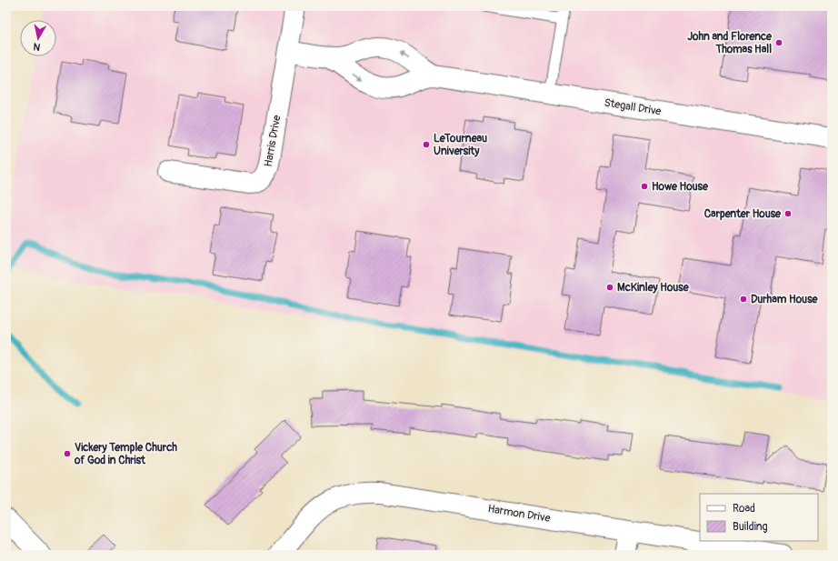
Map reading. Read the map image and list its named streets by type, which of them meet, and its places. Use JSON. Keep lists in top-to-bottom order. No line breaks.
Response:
{"streets":{"street":["Stegall Drive","Harris Drive","Harmon Drive"]},"crossings":[["Stegall Drive","Harris Drive"]],"places":["John and Florence Thomas Hall","LeTourneau University","Howe House","Carpenter House","McKinley House","Durham House","Vickery Temple Church of God in Christ"],"legend":["Road","Building"],"north":"bottom"}
